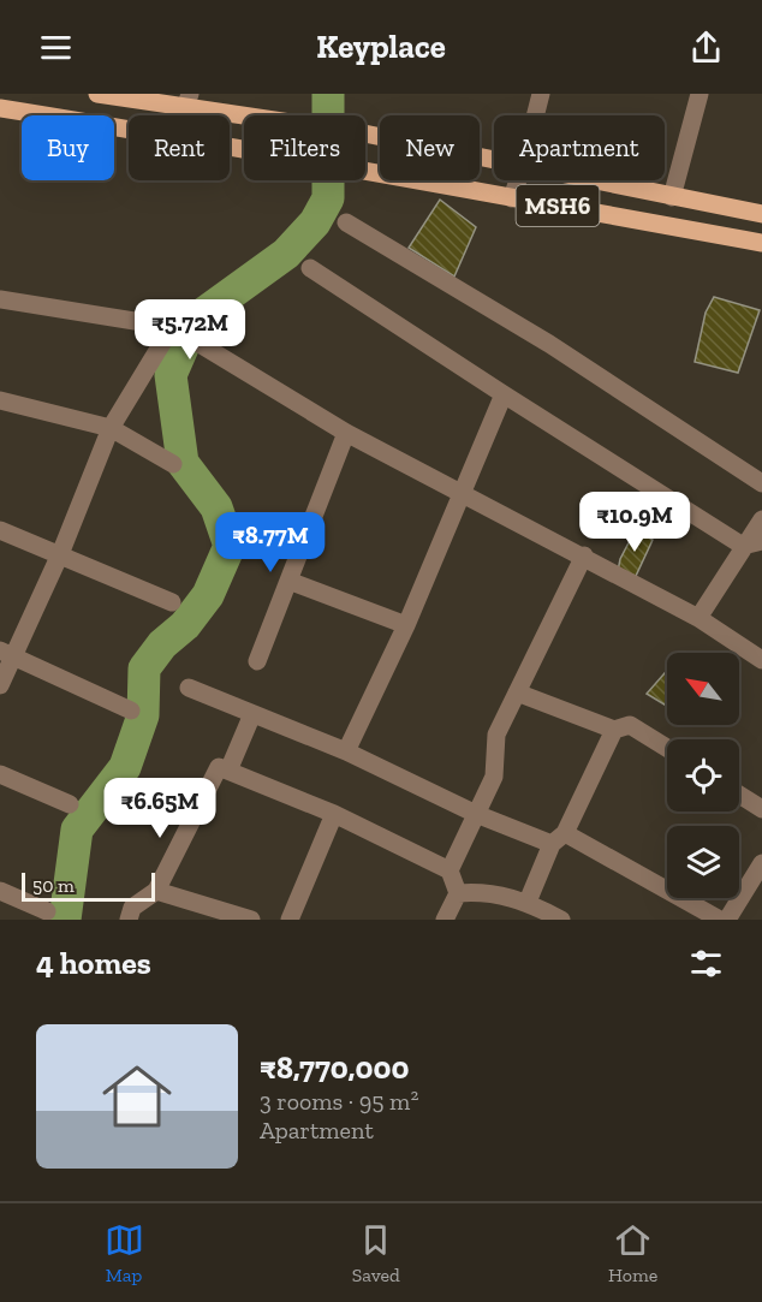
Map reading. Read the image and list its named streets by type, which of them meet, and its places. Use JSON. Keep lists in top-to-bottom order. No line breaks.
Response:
{"streets":{"main road":["MSH6"]},"scale_bar":"50 m","north":"top left","page":{"header":"Keyplace","chip":["Buy","Rent","Filters","New","Apartment"],"price":["₹5.72M","₹10.9M","₹8.77M","₹6.65M"],"scale":"50 m","heading":"4 homes","list":[{"name":"₹8,770,000","note":"3 rooms · 95 m² · Apartment"}],"tabs":["Map","Saved","Home"]}}
